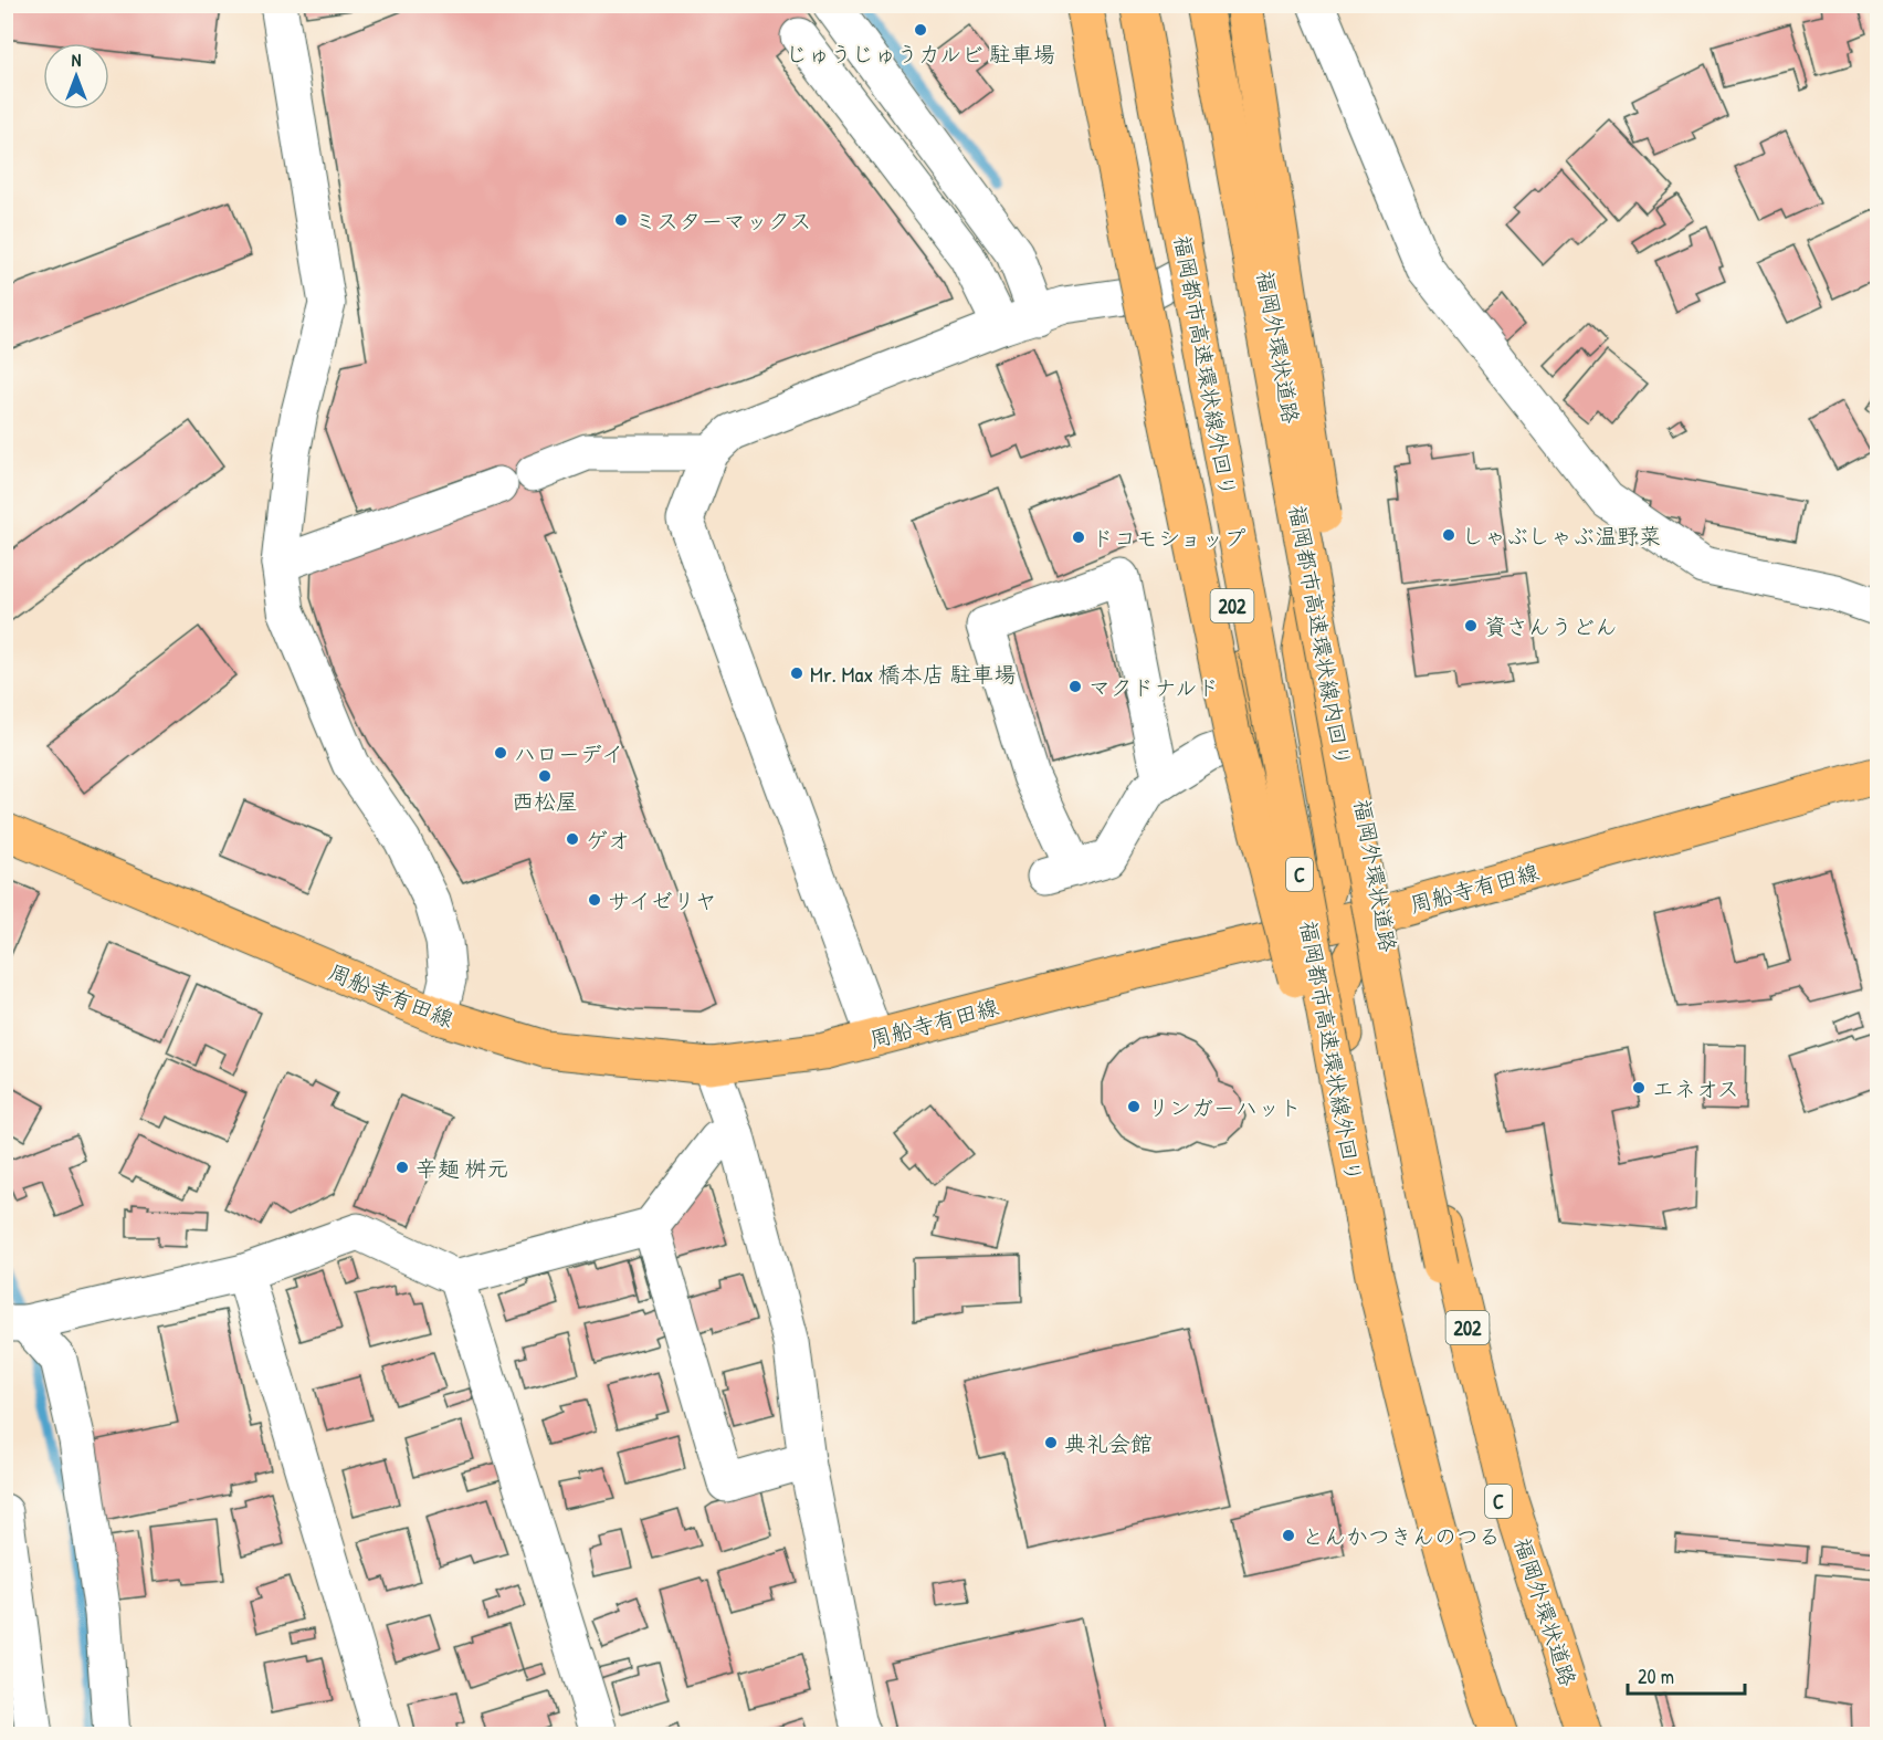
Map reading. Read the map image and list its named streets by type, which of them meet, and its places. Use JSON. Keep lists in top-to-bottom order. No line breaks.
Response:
{"streets":{"main road":["福岡外環状道路","福岡都市高速環状線外回り","202","福岡都市高速環状線内回り","C","周船寺有田線"]},"crossings":[["福岡外環状道路","周船寺有田線"],["福岡都市高速環状線外回り","202"],["202","周船寺有田線"]],"places":["じゅうじゅうカルビ 駐車場","ミスターマックス","しゃぶしゃぶ温野菜","ドコモショップ","資さんうどん","Mr. Max 橋本店 駐車場","マクドナルド","ハローデイ","西松屋","ゲオ","サイゼリヤ","エネオス","リンガーハット","辛麺 桝元","典礼会館","とんかつきんのつる"],"scale_bar":"20 m","north":"top"}
